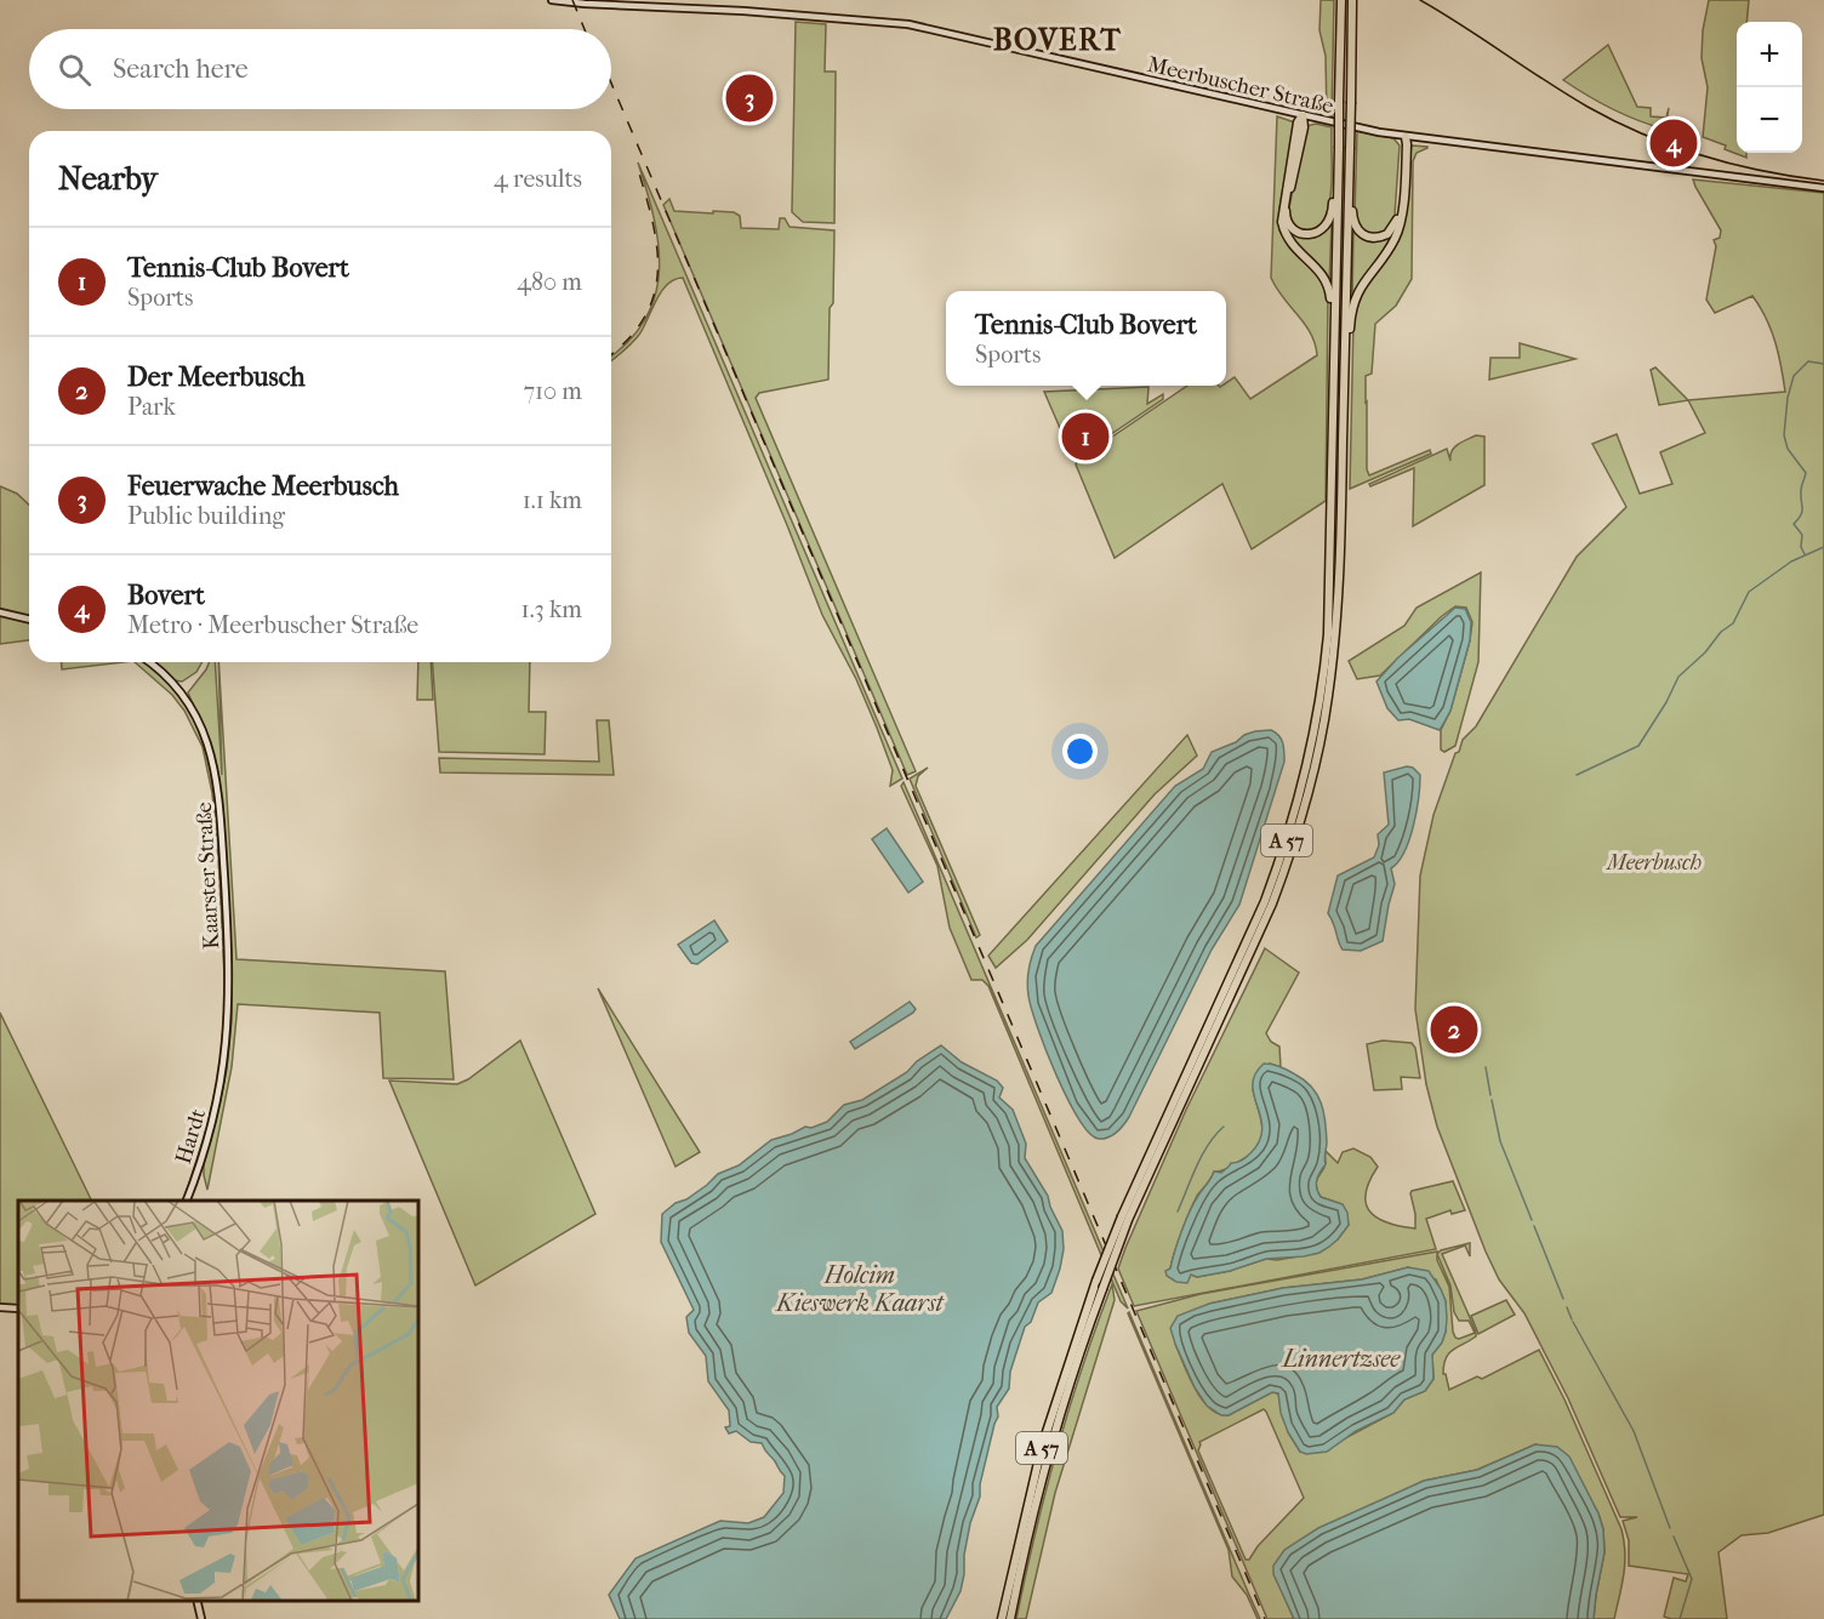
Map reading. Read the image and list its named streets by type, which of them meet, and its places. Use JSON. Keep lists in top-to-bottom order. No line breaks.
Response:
{"streets":{"highway":["A 57"],"main road":["Meerbuscher Straße","Kaarster Straße","Hardt"]},"crossings":[["Kaarster Straße","Hardt"]],"districts":["BOVERT"],"water":["Holcim Kieswerk Kaarst","Linnertzsee"],"parks":["Meerbusch"],"page":{"map_buttons":["+","−"],"search":"Search here","pins":["3","4","1","2"],"heading":["Nearby","4 results"],"list":[{"mark":"1","name":"Tennis-Club Bovert","note":"Sports","value":"480 m"},{"mark":"2","name":"Der Meerbusch","note":"Park","value":"710 m"},{"mark":"3","name":"Feuerwache Meerbusch","note":"Public building","value":"1.1 km"},{"mark":"4","name":"Bovert","note":"Metro · Meerbuscher Straße","value":"1.3 km"}],"popup":["Tennis-Club Bovert","Sports"]}}
